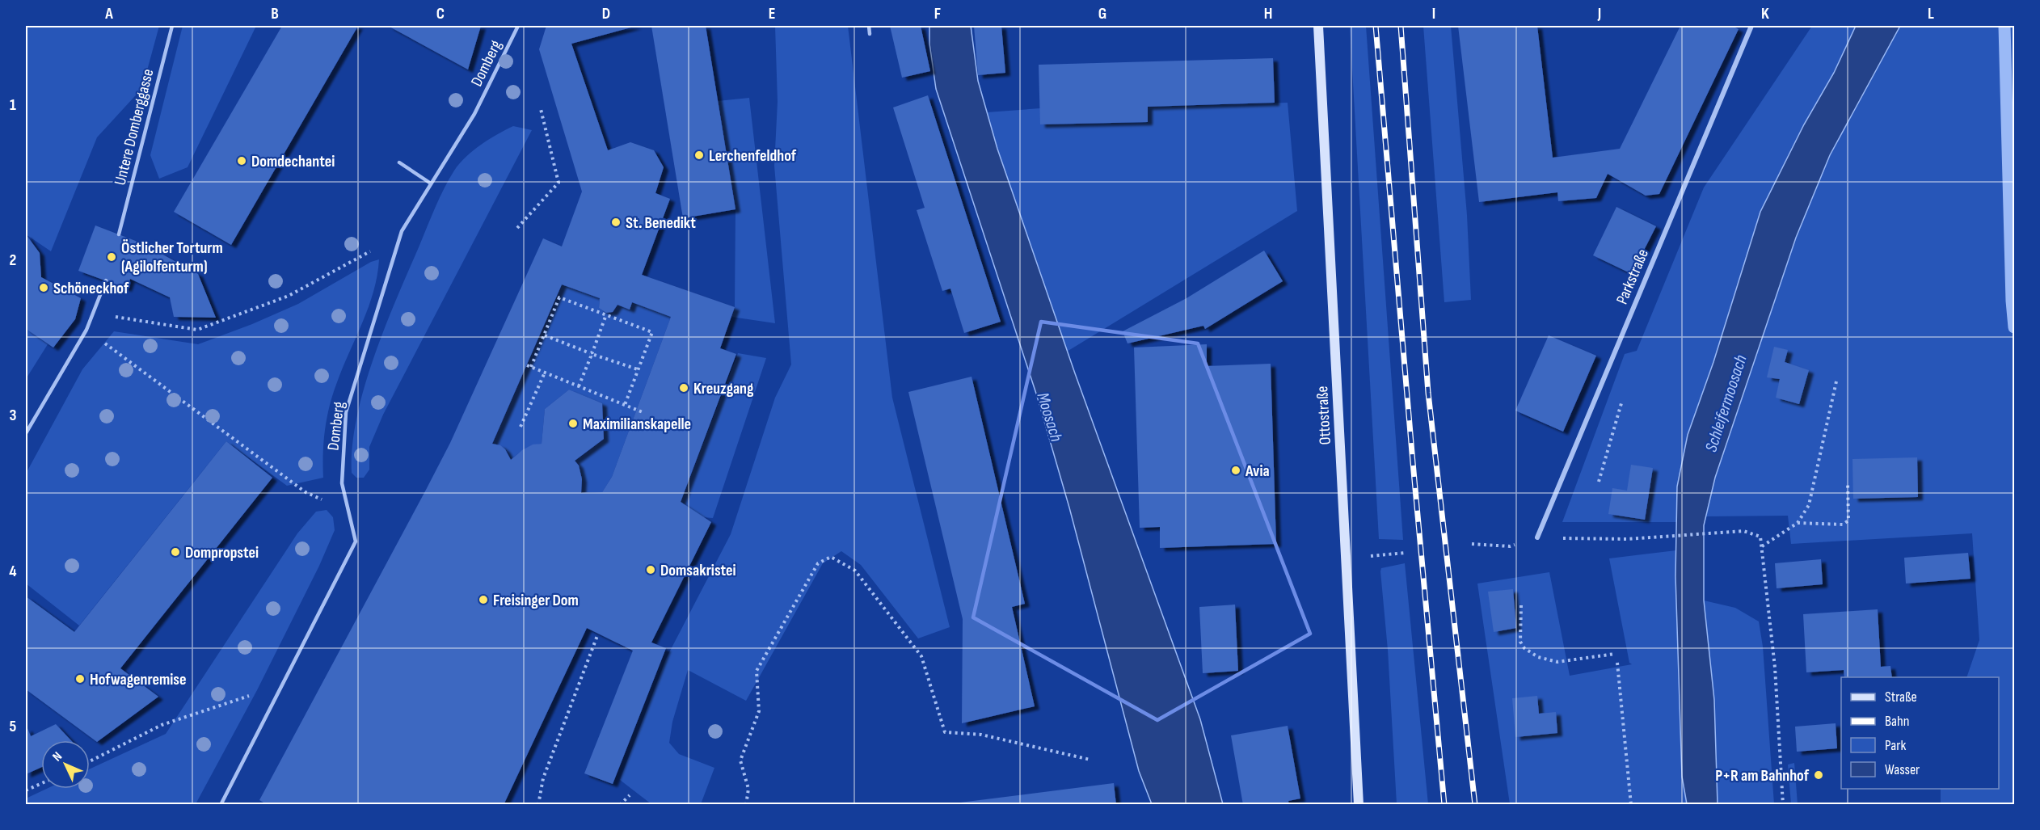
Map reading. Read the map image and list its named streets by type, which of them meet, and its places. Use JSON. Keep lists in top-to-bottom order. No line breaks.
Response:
{"streets":{"main road":["Ottostraße"],"street":["Parkstraße"],"lane":["Domberg","Untere Domberggasse"]},"water":["Schleifermoosach","Moosach"],"places":["Lerchenfeldhof","Domdechantei","St. Benedikt","Östlicher Torturm (Agilolfenturm)","Schöneckhof","Kreuzgang","Maximilianskapelle","Avia","Dompropstei","Domsakristei","Freisinger Dom","Hofwagenremise","P+R am Bahnhof"],"legend":["Straße","Bahn","Park","Wasser"],"north":"top left","grid":{"columns":["A","B","C","D","E","F","G","H","I","J","K","L"],"rows":["1","2","3","4","5"]}}
